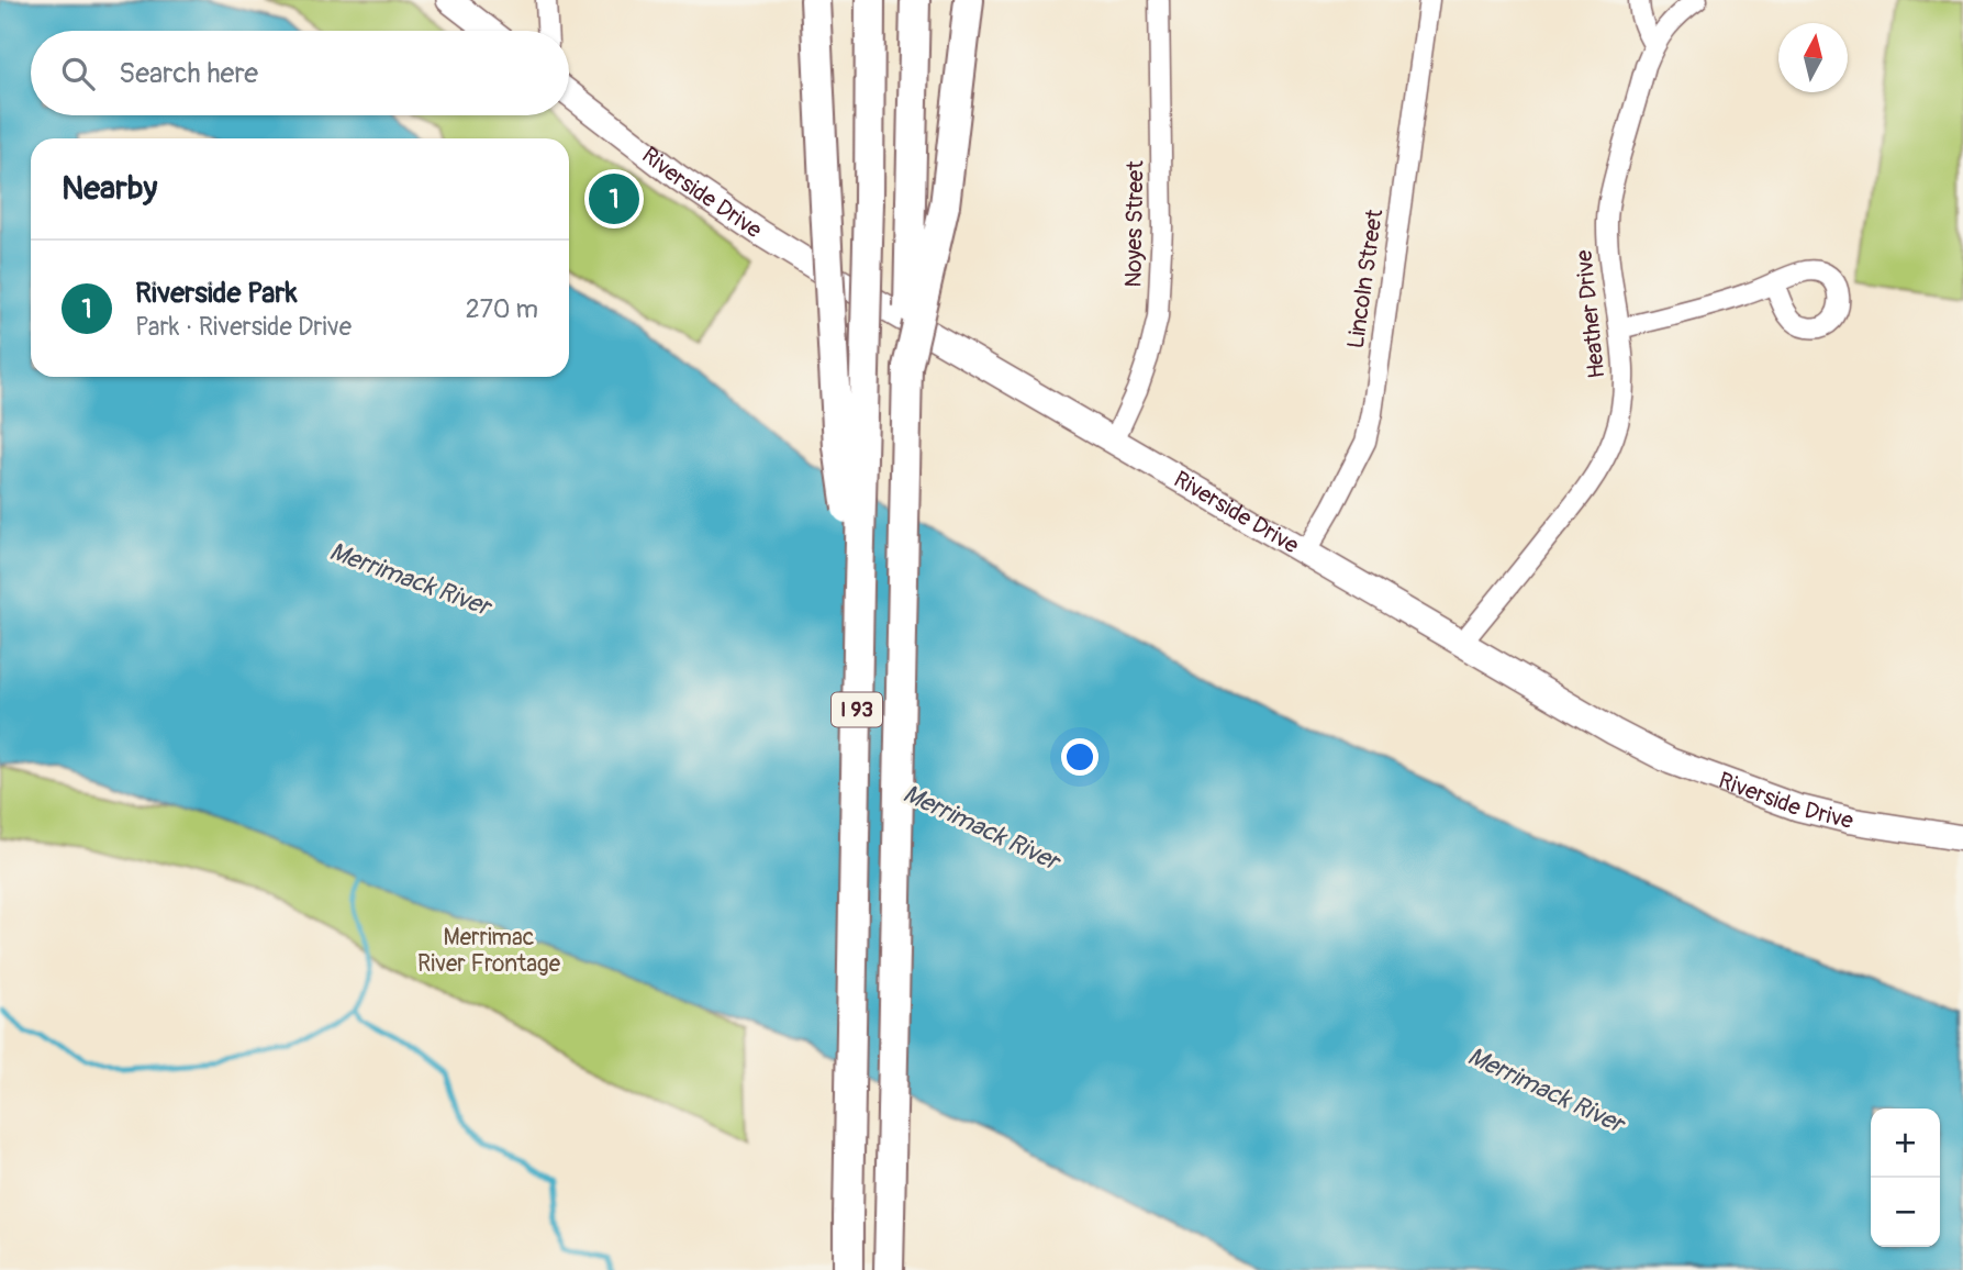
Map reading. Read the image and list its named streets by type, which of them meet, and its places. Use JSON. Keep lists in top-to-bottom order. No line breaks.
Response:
{"streets":{"highway":["I 93"],"main road":["Riverside Drive"],"street":["Noyes Street","Lincoln Street","Heather Drive"]},"crossings":[["Riverside Drive","Noyes Street"],["Riverside Drive","Lincoln Street"],["Riverside Drive","Heather Drive"]],"water":["Merrimack River"],"parks":["Merrimac River Frontage"],"north":"top","page":{"search":"Search here","heading":"Nearby","pins":"1","list":[{"mark":"1","name":"Riverside Park","note":"Park · Riverside Drive","value":"270 m"}],"map_buttons":["+","−"]}}
